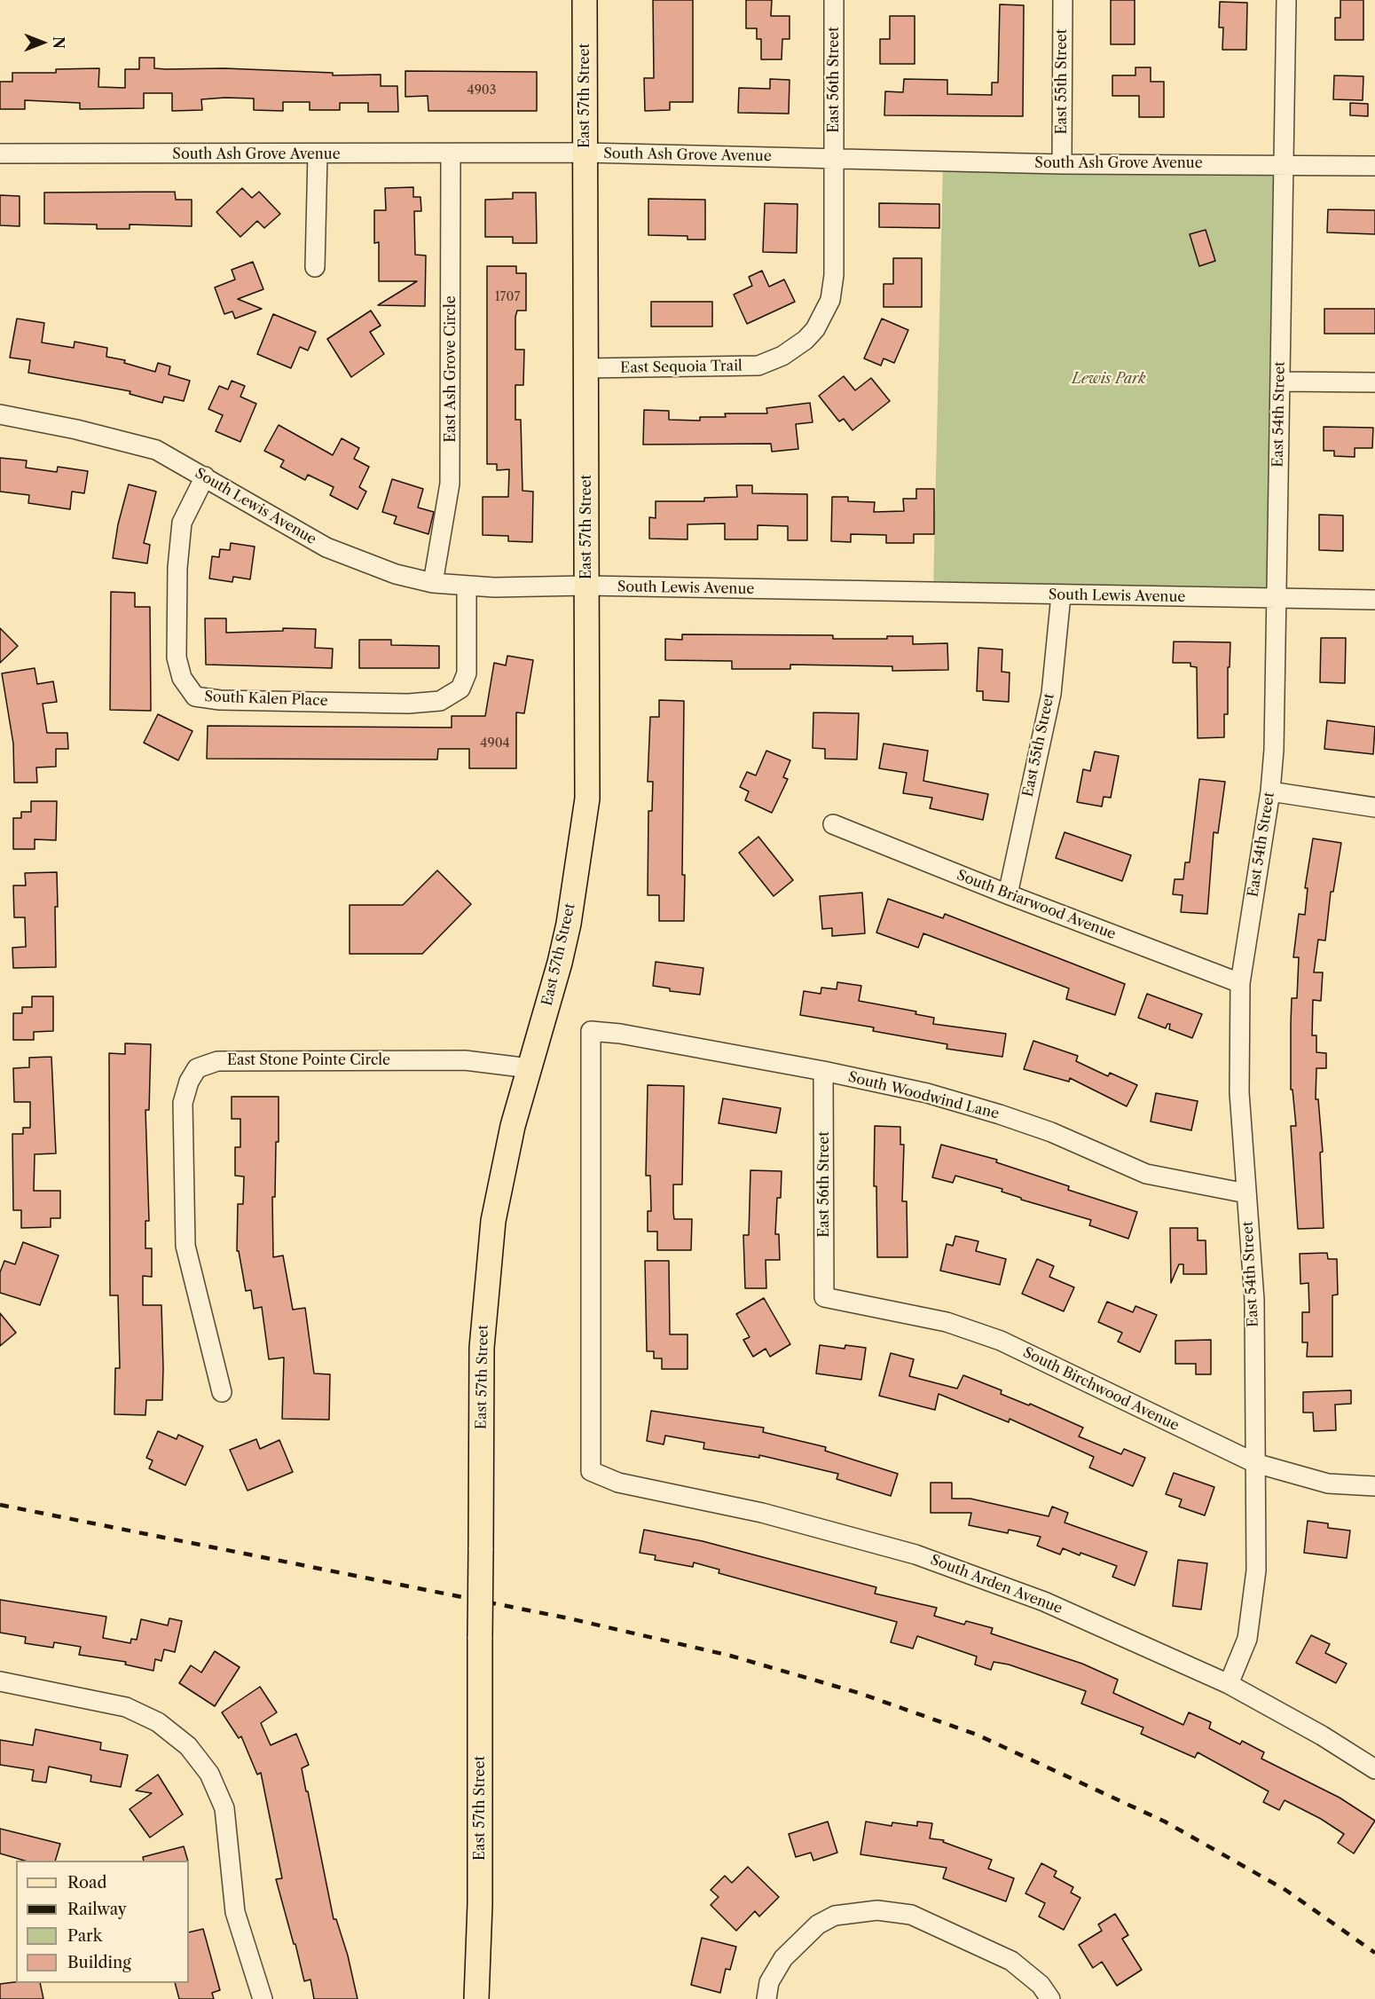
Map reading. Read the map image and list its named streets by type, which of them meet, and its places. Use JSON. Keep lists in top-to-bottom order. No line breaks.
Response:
{"streets":{"main road":["East 57th Street"],"street":["East 56th Street","East 55th Street","South Ash Grove Avenue","East Sequoia Trail","East Ash Grove Circle","East 54th Street","South Lewis Avenue","South Kalen Place","South Briarwood Avenue","East Stone Pointe Circle","South Woodwind Lane","South Birchwood Avenue","South Arden Avenue"]},"crossings":[["East 56th Street","South Ash Grove Avenue"],["East 56th Street","East Sequoia Trail"],["East 56th Street","South Woodwind Lane"],["East 56th Street","South Birchwood Avenue"],["East 55th Street","South Ash Grove Avenue"],["East 55th Street","South Lewis Avenue"],["East 55th Street","South Briarwood Avenue"],["East 57th Street","South Ash Grove Avenue"],["East 57th Street","East Sequoia Trail"],["East 57th Street","South Lewis Avenue"],["East 57th Street","East Stone Pointe Circle"],["South Ash Grove Avenue","East Sequoia Trail"],["South Ash Grove Avenue","East Ash Grove Circle"],["South Ash Grove Avenue","East 54th Street"],["East Ash Grove Circle","South Lewis Avenue"],["East 54th Street","South Lewis Avenue"],["East 54th Street","South Briarwood Avenue"],["East 54th Street","South Woodwind Lane"],["East 54th Street","South Birchwood Avenue"],["East 54th Street","South Arden Avenue"],["South Lewis Avenue","South Kalen Place"],["South Woodwind Lane","South Arden Avenue"]],"parks":["Lewis Park"],"house_numbers":["4903","1707","4904"],"legend":["Road","Railway","Park","Building"],"north":"right"}
